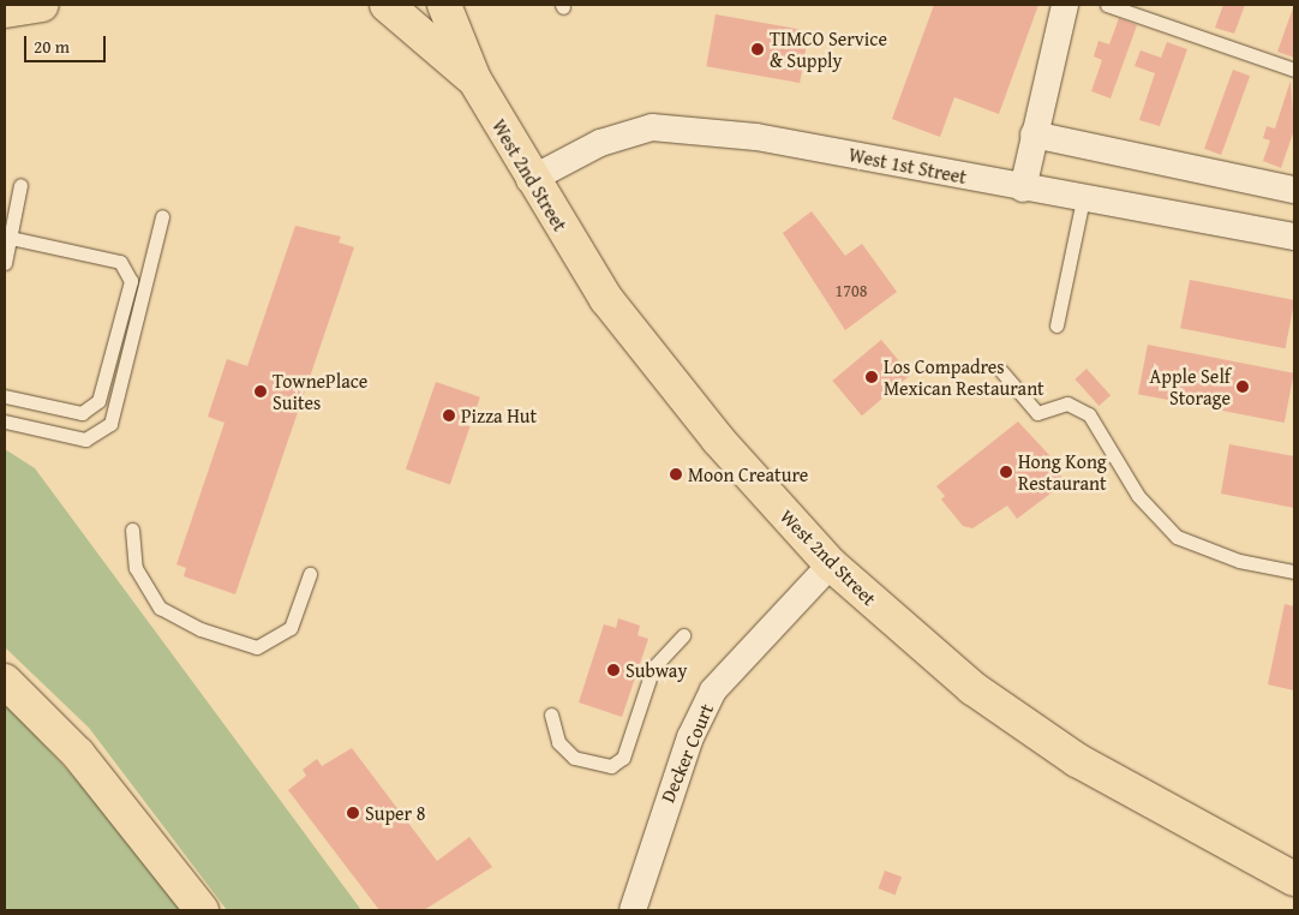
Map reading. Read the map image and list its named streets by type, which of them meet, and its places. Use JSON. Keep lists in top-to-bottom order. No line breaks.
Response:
{"streets":{"main road":["West 2nd Street"],"street":["West 1st Street","Decker Court"]},"crossings":[["West 1st Street","West 2nd Street"],["West 2nd Street","Decker Court"]],"places":["TIMCO Service & Supply","Los Compadres Mexican Restaurant","Apple Self Storage","TownePlace Suites","Pizza Hut","Hong Kong Restaurant","Moon Creature","Subway","Super 8"],"house_numbers":["1708"],"scale_bar":"20 m"}
